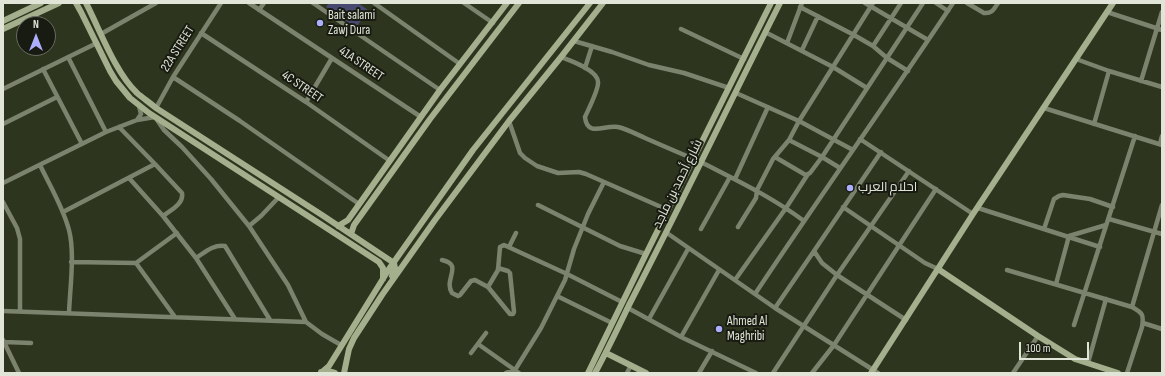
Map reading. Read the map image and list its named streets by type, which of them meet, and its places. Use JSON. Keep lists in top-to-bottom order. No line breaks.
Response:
{"streets":{"street":["22A STREET","41A STREET","4C STREET","شارع أحمد بن ماجد"]},"crossings":[["22A STREET","4C STREET"]],"places":["Bait salami Zawj Dura","احلام العرب","Ahmed Al Maghribi"],"scale_bar":"100 m","north":"top"}
